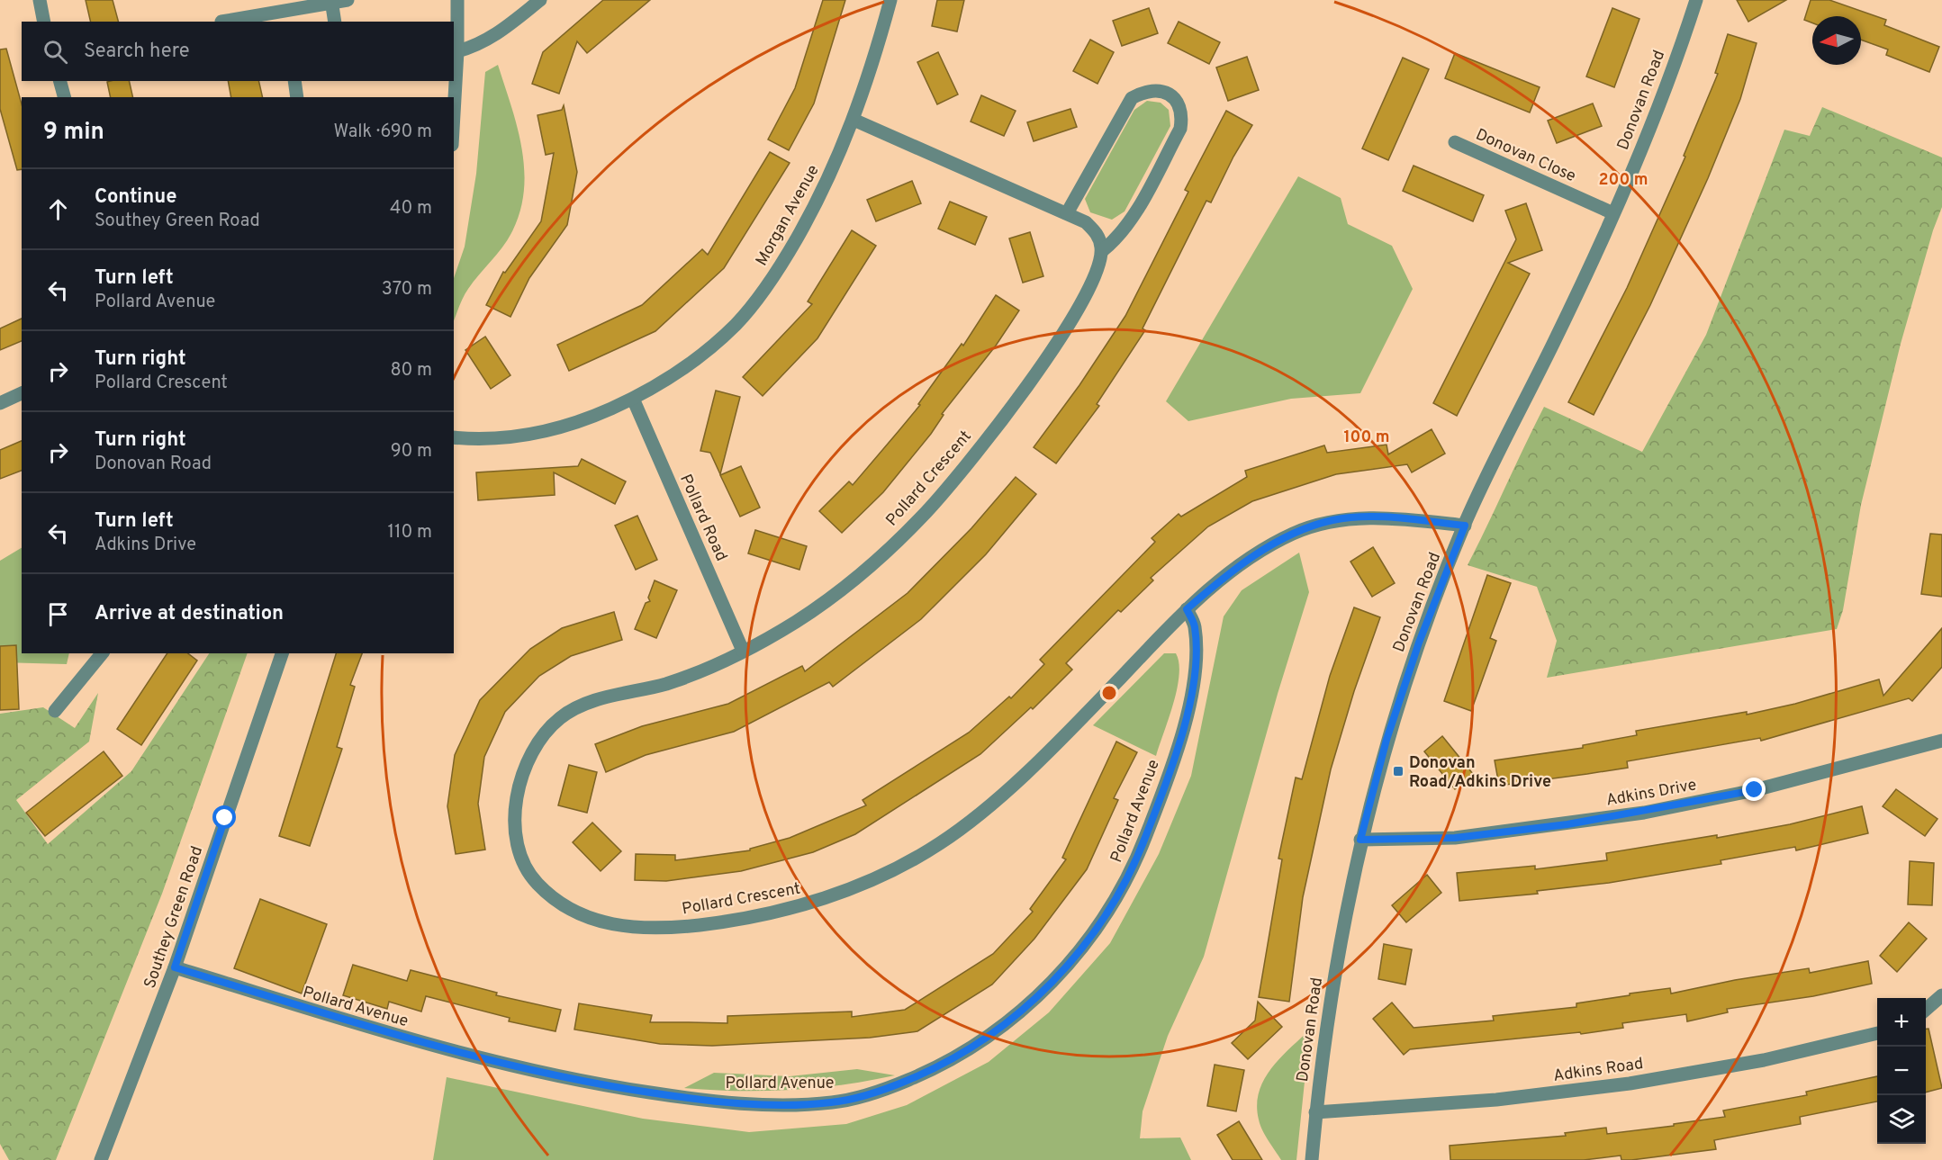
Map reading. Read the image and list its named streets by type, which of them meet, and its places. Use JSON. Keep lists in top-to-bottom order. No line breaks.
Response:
{"streets":{"street":["Donovan Road","Donovan Close","Morgan Avenue","Pollard Crescent","Pollard Road","Adkins Drive","Pollard Avenue","Southey Green Road","Adkins Road"]},"crossings":[["Donovan Road","Donovan Close"],["Donovan Road","Pollard Crescent"],["Donovan Road","Adkins Drive"],["Donovan Road","Adkins Road"],["Morgan Avenue","Pollard Road"],["Pollard Crescent","Pollard Road"],["Pollard Crescent","Pollard Avenue"],["Pollard Avenue","Southey Green Road"]],"places":{"transit":["Donovan Road/Adkins Drive"]},"north":"left","page":{"search":"Search here","heading":["9 min","Walk · 690 m"],"list":[["Continue","Southey Green Road","40 m"],["Turn left","Pollard Avenue","370 m"],["Turn right","Pollard Crescent","80 m"],["Turn right","Donovan Road","90 m"],["Turn left","Adkins Drive","110 m"],"Arrive at destination"],"map_buttons":["+","−"]},"rings":["200 m","100 m"]}
